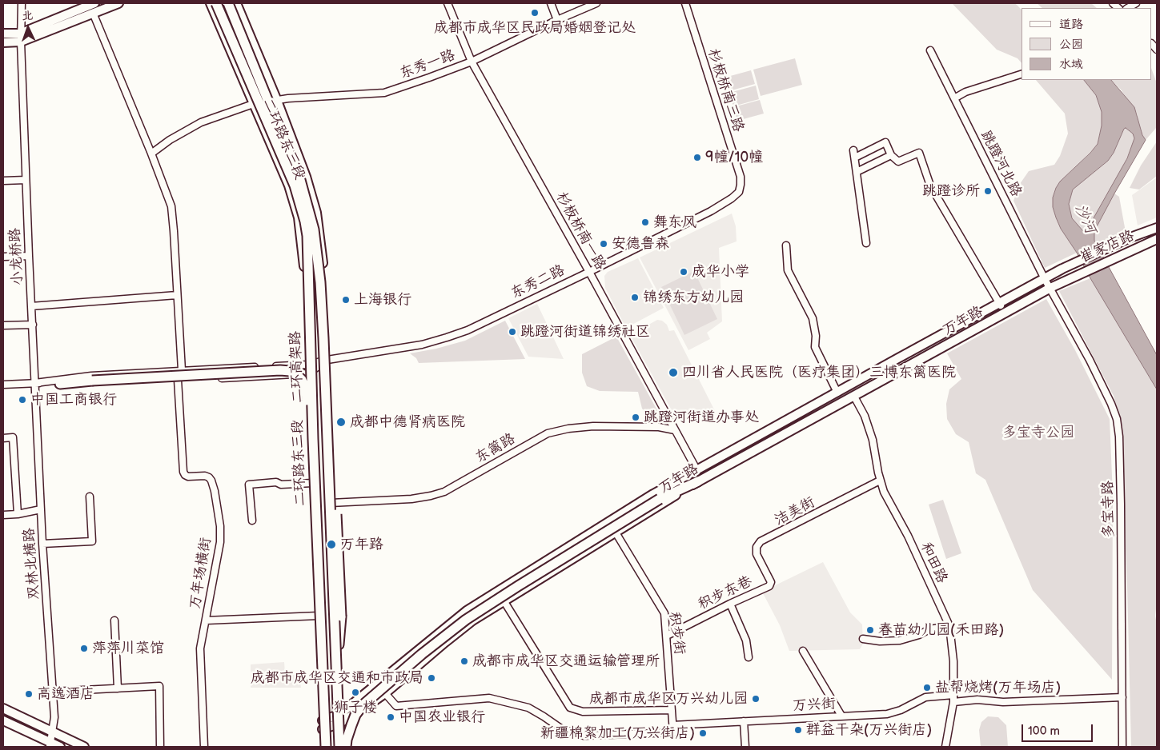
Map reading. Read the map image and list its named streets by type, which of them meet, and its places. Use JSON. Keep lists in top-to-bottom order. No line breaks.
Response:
{"streets":{"highway":["二环高架路"],"main road":["二环路东三段","崔家店路","万年路"],"street":["东秀一路","杉板桥南三路","跳蹬河北路","杉板桥南一路","小龙桥路","东秀二路","东篱路","多宝寺路","洁美街","和田路","双林北横路","万年场横街","积步东巷","积步街","万兴街"]},"crossings":[["东秀一路","二环路东三段"],["东秀一路","杉板桥南一路"],["杉板桥南三路","东秀二路"],["二环路东三段","东秀二路"],["二环路东三段","万年路"],["二环路东三段","二环高架路"],["二环路东三段","东篱路"],["跳蹬河北路","万年路"],["跳蹬河北路","多宝寺路"],["杉板桥南一路","东秀二路"],["杉板桥南一路","万年路"],["杉板桥南一路","东篱路"],["崔家店路","万年路"],["小龙桥路","东秀二路"],["小龙桥路","双林北横路"],["东秀二路","二环高架路"],["东秀二路","双林北横路"],["万年路","多宝寺路"],["万年路","和田路"],["万年路","积步街"],["洁美街","和田路"],["洁美街","积步东巷"],["和田路","万兴街"],["积步东巷","积步街"],["积步街","万兴街"]],"water":["沙河"],"parks":["多宝寺公园"],"places":["成都市成华区民政局婚姻登记处","9幢/10幢","跳蹬诊所","舞东风","安德鲁森","成华小学","锦绣东方幼儿园","上海银行","跳蹬河街道锦绣社区","四川省人民医院（医疗集团）三博东篱医院","中国工商银行","跳蹬河街道办事处","成都中德肾病医院","万年路","春苗幼儿园(禾田路)","萍萍川菜馆","成都市成华区交通运输管理所","成都市成华区交通和市政局","盐帮烧烤(万年场店)","狮子楼","高逸酒店","成都市成华区万兴幼儿园","中国农业银行","群益干杂(万兴街店)","新疆棉絮加工(万兴街店)"],"legend":["道路","公园","水域"],"scale_bar":"100 m","north":"top"}
